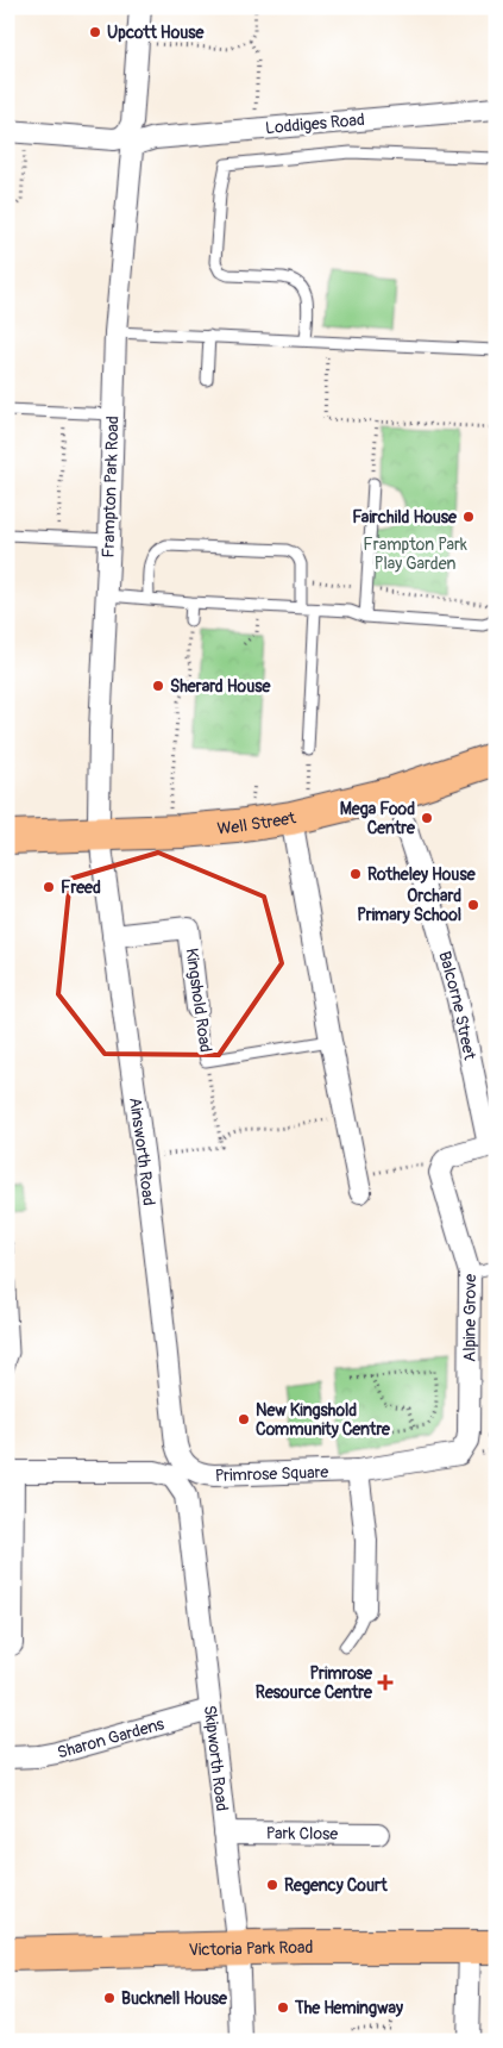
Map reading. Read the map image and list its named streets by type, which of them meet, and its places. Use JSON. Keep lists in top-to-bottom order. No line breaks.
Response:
{"streets":{"main road":["Well Street","Victoria Park Road"],"street":["Loddiges Road","Frampton Park Road","Kingshold Road","Balcorne Street","Ainsworth Road","Alpine Grove","Primrose Square","Sharon Gardens","Skipworth Road","Park Close"]},"crossings":[["Loddiges Road","Frampton Park Road"],["Frampton Park Road","Well Street"],["Frampton Park Road","Ainsworth Road"],["Well Street","Balcorne Street"],["Well Street","Ainsworth Road"],["Kingshold Road","Ainsworth Road"],["Balcorne Street","Alpine Grove"],["Ainsworth Road","Primrose Square"],["Ainsworth Road","Skipworth Road"],["Alpine Grove","Primrose Square"],["Primrose Square","Skipworth Road"],["Sharon Gardens","Skipworth Road"],["Skipworth Road","Park Close"],["Skipworth Road","Victoria Park Road"]],"parks":["Frampton Park Play Garden"],"places":{"other":["Upcott House","Fairchild House","Sherard House","Mega Food Centre","Rotheley House","Freed","Orchard Primary School","New Kingshold Community Centre","Regency Court","Bucknell House","The Hemingway"],"health":["Primrose Resource Centre"]}}
